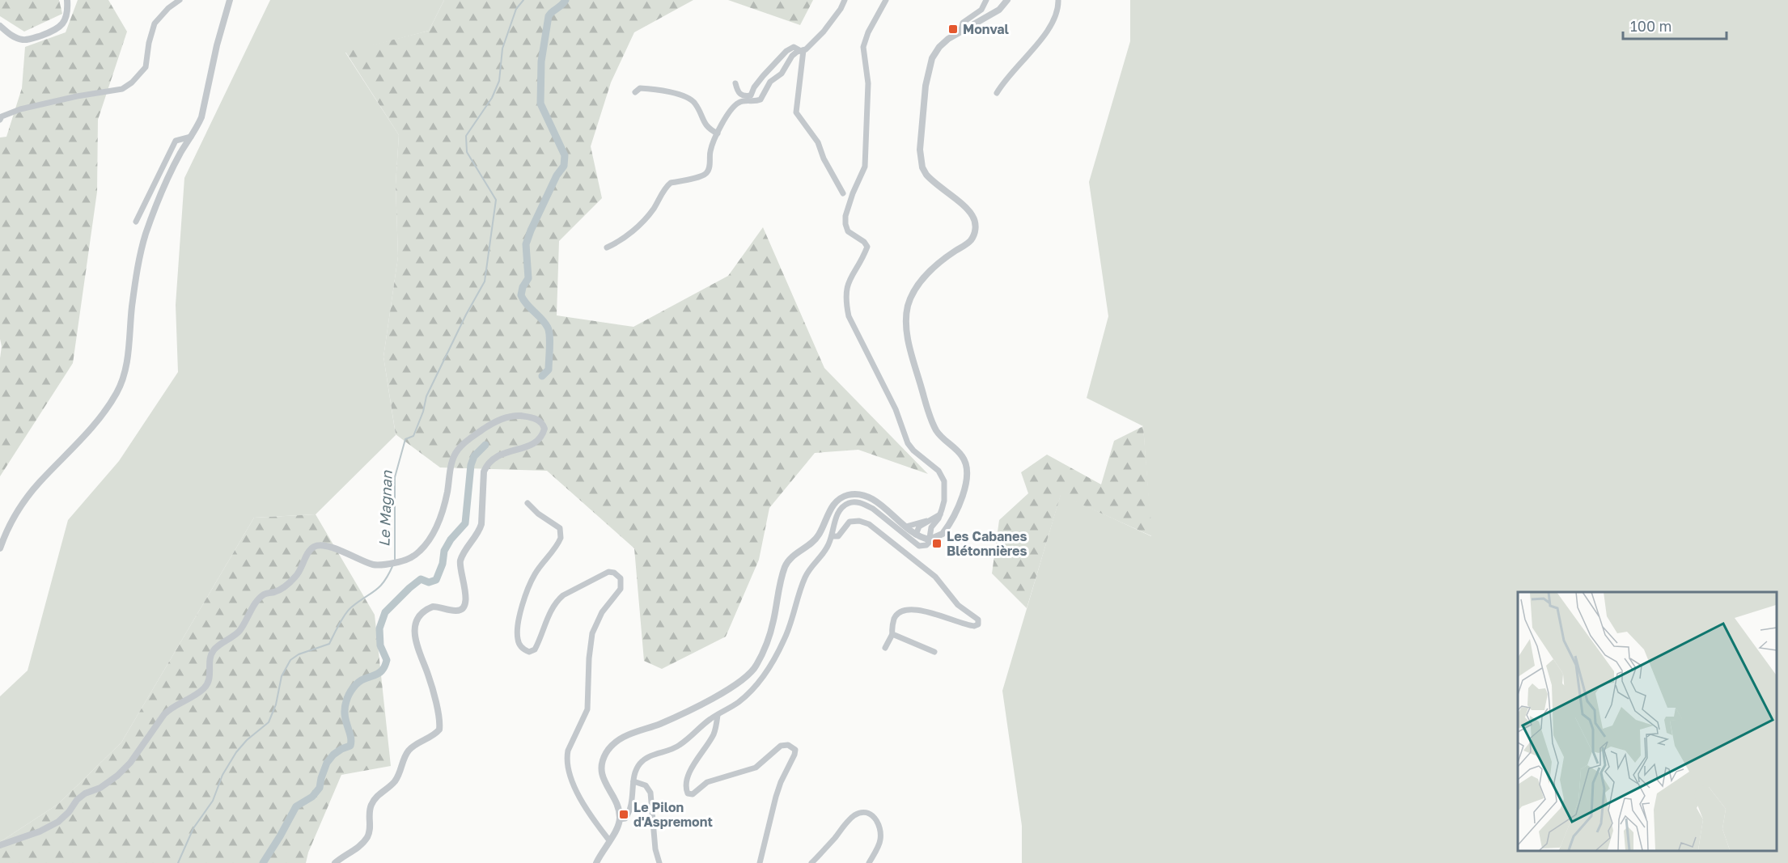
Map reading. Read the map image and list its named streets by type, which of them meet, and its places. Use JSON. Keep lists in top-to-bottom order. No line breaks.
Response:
{"water":["Le Magnan"],"places":{"transit":["Monval","Les Cabanes Blétonnières","Le Pilon d'Aspremont"]},"scale_bar":"100 m"}
